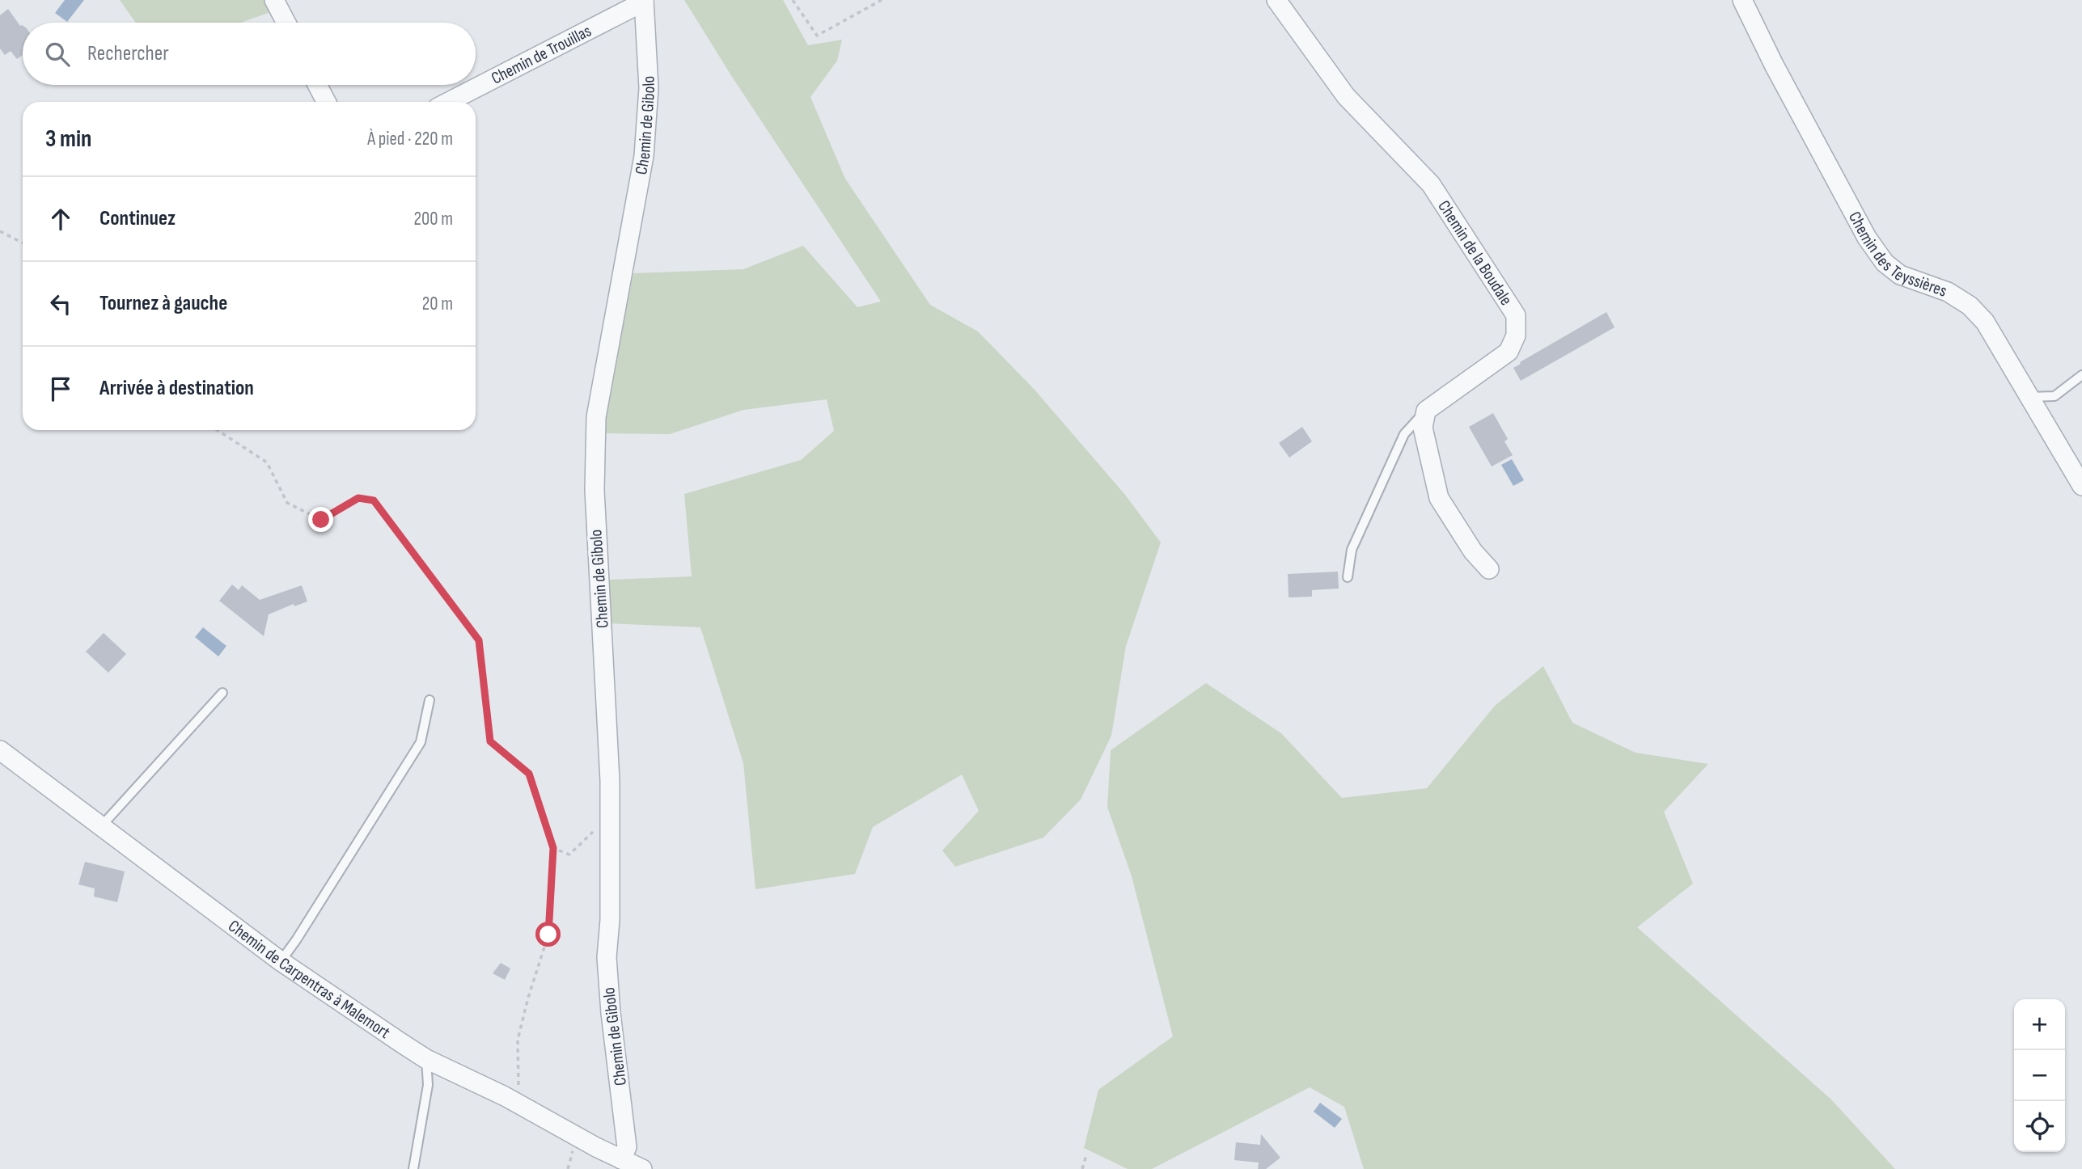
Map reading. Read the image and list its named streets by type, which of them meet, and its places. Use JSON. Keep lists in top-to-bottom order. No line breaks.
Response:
{"streets":{"street":["Chemin de Trouillas","Chemin de Gibolo","Chemin des Teyssières","Chemin de la Boudale","Chemin de Carpentras à Malemort"]},"crossings":[["Chemin de Trouillas","Chemin de Gibolo"],["Chemin de Gibolo","Chemin de Carpentras à Malemort"]],"page":{"search":"Rechercher","heading":["3 min","À pied · 220 m"],"list":[["Continuez","200 m"],["Tournez à gauche","20 m"],"Arrivée à destination"],"map_buttons":["+","−"]}}
